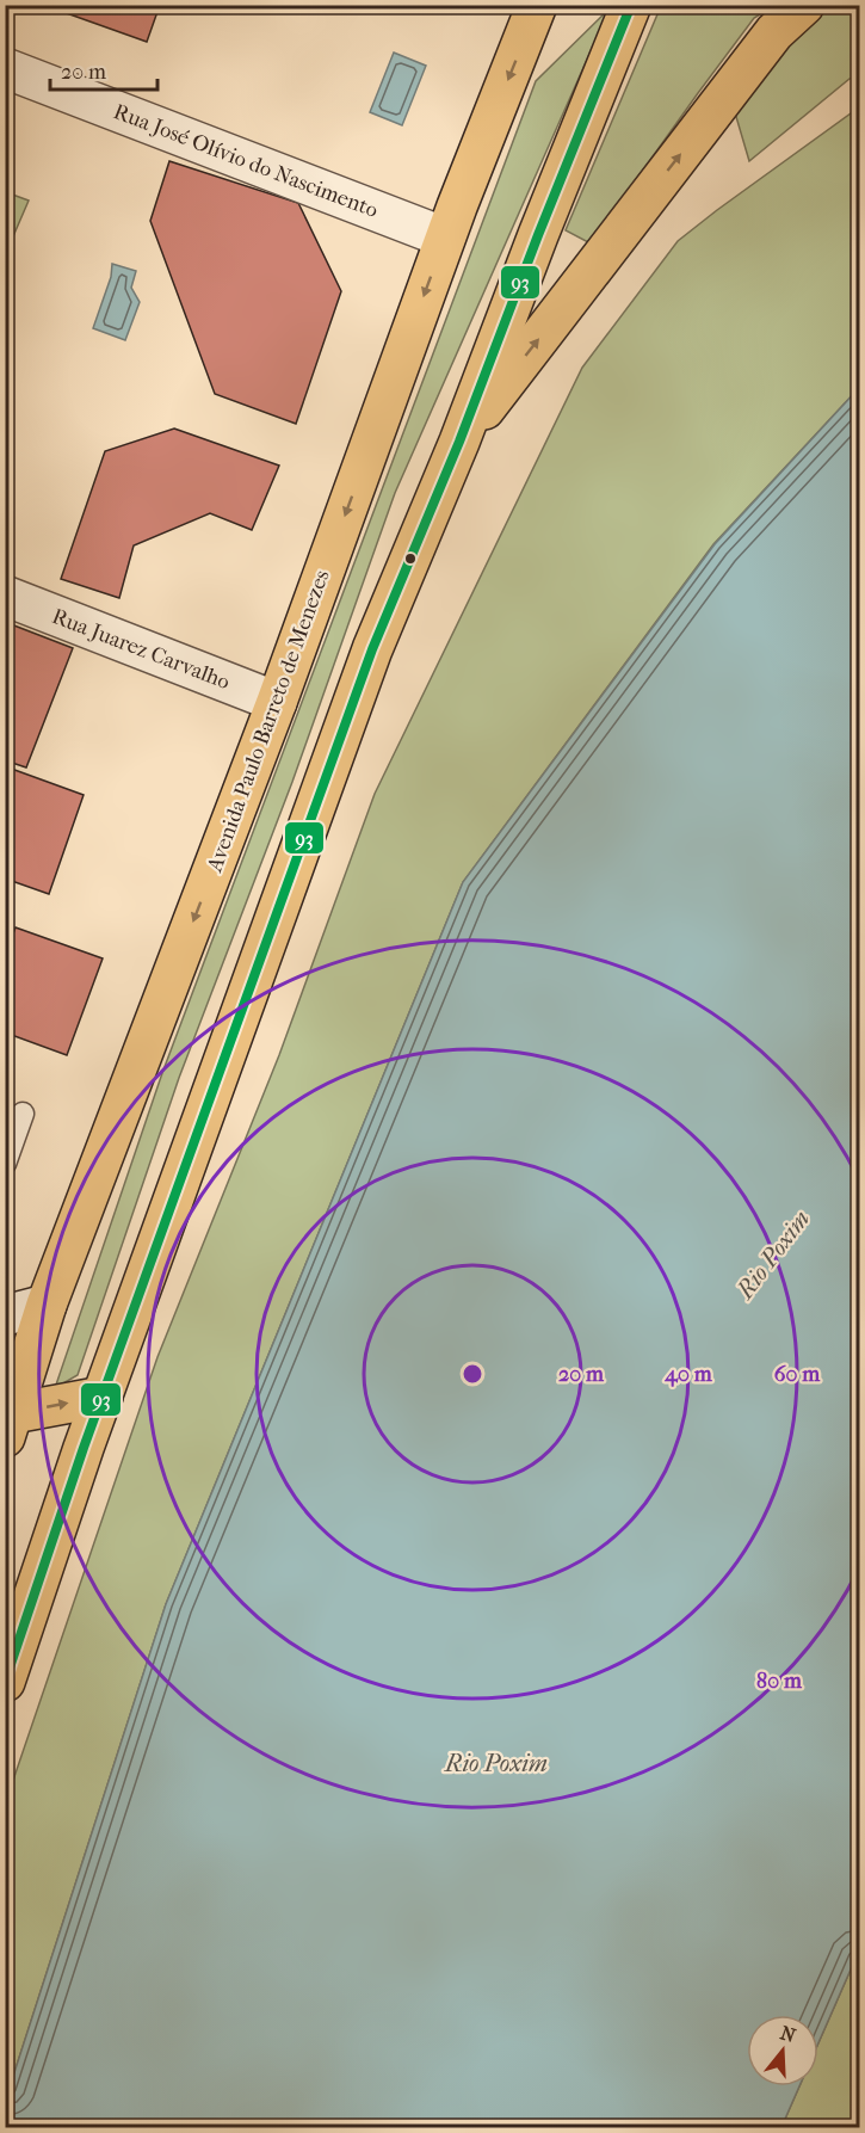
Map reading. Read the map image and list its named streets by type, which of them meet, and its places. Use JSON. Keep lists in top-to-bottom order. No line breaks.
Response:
{"streets":{"main road":["Avenida Paulo Barreto de Menezes"],"street":["Rua José Olívio do Nascimento","Rua Juarez Carvalho"]},"crossings":[["Rua José Olívio do Nascimento","Avenida Paulo Barreto de Menezes"],["Rua Juarez Carvalho","Avenida Paulo Barreto de Menezes"]],"water":["Rio Poxim"],"lines":["transit line 93"],"scale_bar":"20 m","north":"top","rings":["20 m","40 m","60 m","80 m"]}
